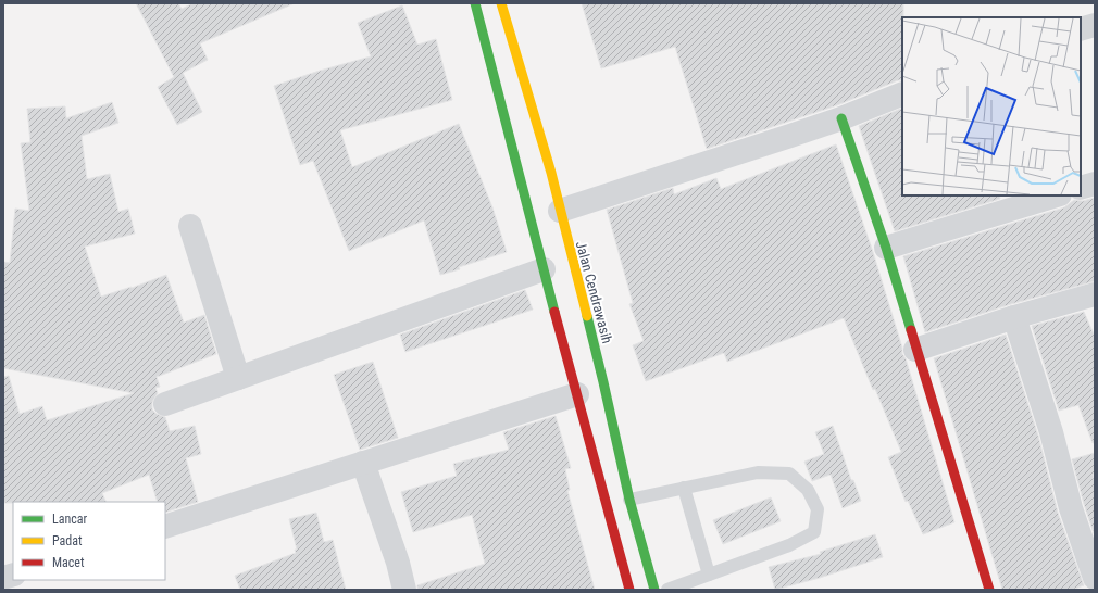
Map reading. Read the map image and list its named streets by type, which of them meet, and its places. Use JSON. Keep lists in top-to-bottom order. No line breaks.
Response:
{"streets":{"main road":["Jalan Cendrawasih"]},"legend":["Lancar","Padat","Macet"]}
